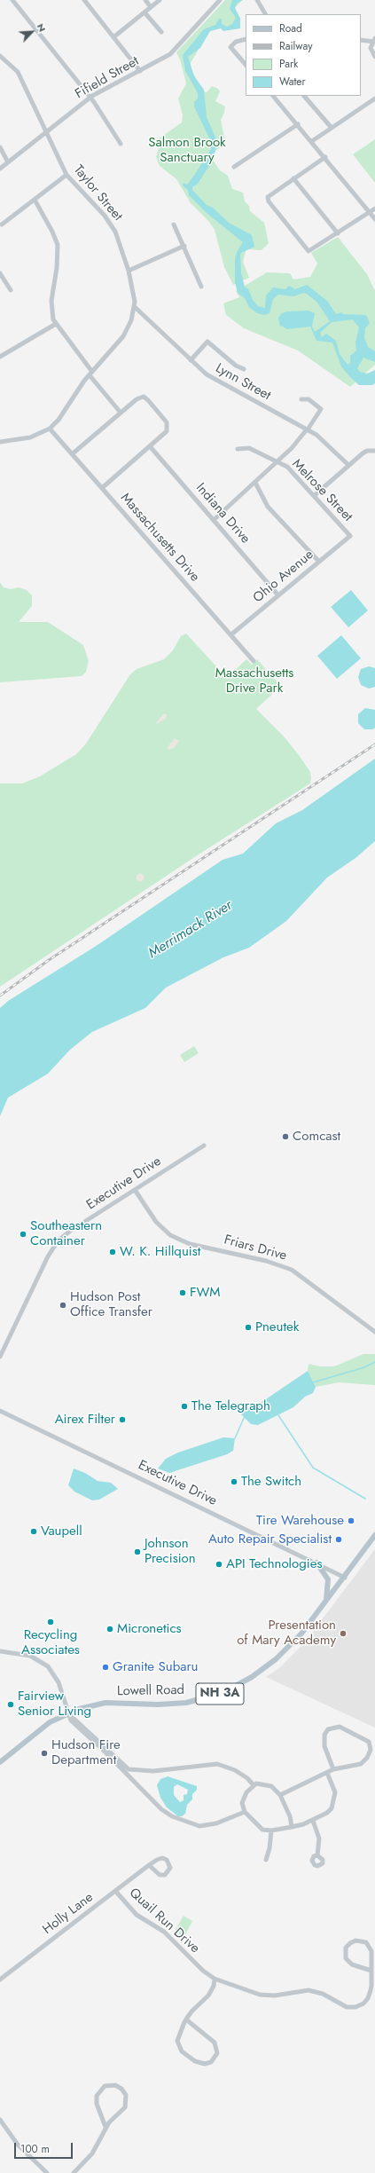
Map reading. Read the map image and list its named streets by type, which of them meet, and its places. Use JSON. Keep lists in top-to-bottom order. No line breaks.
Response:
{"streets":{"main road":["Lowell Road","NH 3A"],"street":["Fifield Street","Taylor Street","Lynn Street","Melrose Street","Indiana Drive","Massachusetts Drive","Ohio Avenue","Executive Drive","Friars Drive","Holly Lane","Quail Run Drive"]},"crossings":[["Fifield Street","Taylor Street"],["Taylor Street","Lynn Street"],["Taylor Street","Massachusetts Drive"],["Melrose Street","Ohio Avenue"],["Indiana Drive","Ohio Avenue"],["Massachusetts Drive","Ohio Avenue"],["Executive Drive","Friars Drive"],["Executive Drive","Lowell Road"],["Holly Lane","Quail Run Drive"]],"water":["Merrimack River"],"parks":["Salmon Brook Sanctuary","Massachusetts Drive Park"],"places":["Comcast","Southeastern Container","W. K. Hillquist","FWM","Hudson Post Office Transfer","Pneutek","The Telegraph","Airex Filter","The Switch","Tire Warehouse","Vaupell","Auto Repair Specialist","Johnson Precision","API Technologies","Recycling Associates","Micronetics","Presentation of Mary Academy","Granite Subaru","Fairview Senior Living","Hudson Fire Department"],"legend":["Road","Railway","Park","Water"],"scale_bar":"100 m","north":"top right"}
